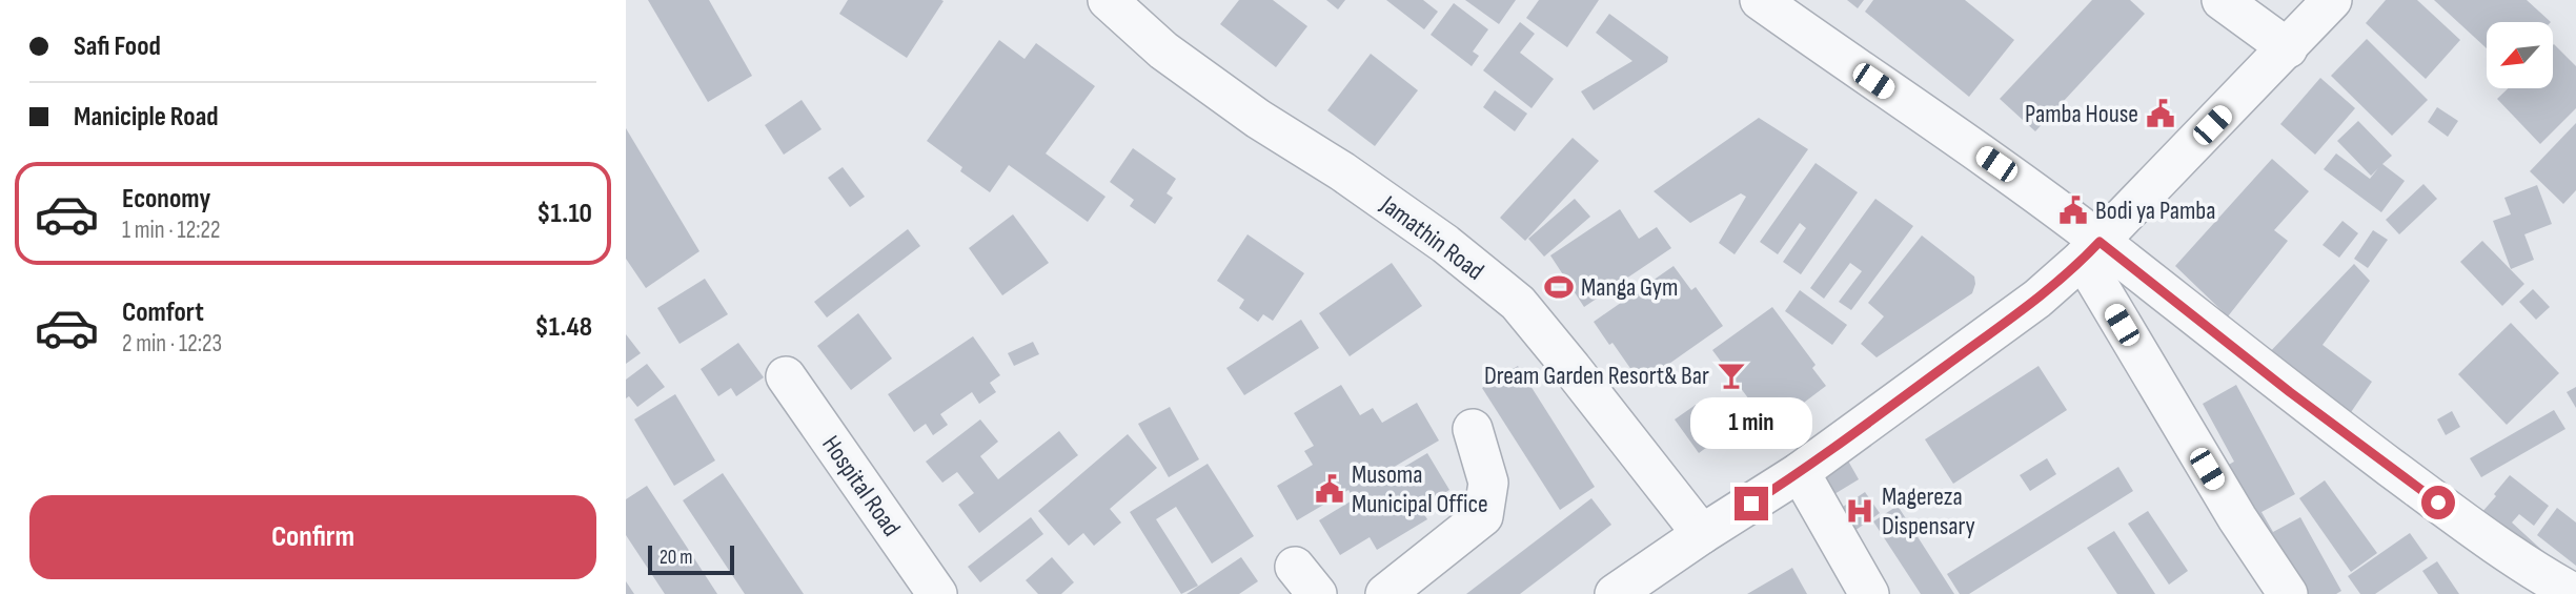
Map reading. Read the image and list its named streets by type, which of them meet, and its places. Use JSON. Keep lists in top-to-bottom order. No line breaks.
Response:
{"streets":{"street":["Jamathin Road","Hospital Road"]},"places":{"public building":["Pamba House","Bodi ya Pamba","Musoma Municipal Office"],"sports":["Manga Gym"],"bar":["Dream Garden Resort& Bar"],"hospital":["Magereza Dispensary"]},"scale_bar":"20 m","north":"bottom left","page":{"banner":["Safi Food","Maniciple Road"],"list":[{"name":"Economy","note":"1 min · 12:22","value":"$1.10"},{"name":"Comfort","note":"2 min · 12:23","value":"$1.48"}],"bubble":"1 min","buttons":"Confirm","scale":"20 m"}}
